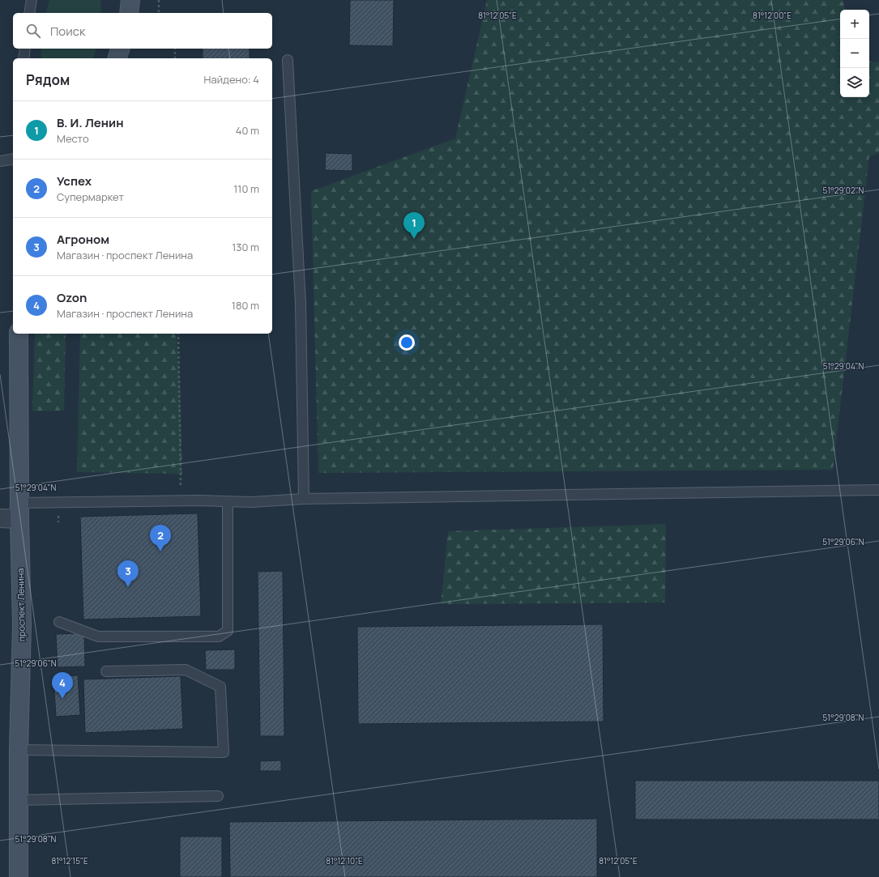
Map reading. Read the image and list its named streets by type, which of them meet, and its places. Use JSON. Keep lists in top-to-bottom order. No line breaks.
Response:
{"streets":{"street":["проспект Ленина"]},"page":{"map_buttons":["+","−"],"search":"Поиск","heading":["Рядом","Найдено: 4"],"list":[{"mark":"1","name":"В. И. Ленин","note":"Место","value":"40 m"},{"mark":"2","name":"Успех","note":"Супермаркет","value":"110 m"},{"mark":"3","name":"Агроном","note":"Магазин · проспект Ленина","value":"130 m"},{"mark":"4","name":"Ozon","note":"Магазин · проспект Ленина","value":"180 m"}],"pins":["1","2","3","4"]},"coordinates":["81°12'05\"E","81°12'00\"E","51°29'02\"N","51°29'04\"N","51°29'06\"N","51°29'08\"N","81°12'15\"E","81°12'10\"E"]}
